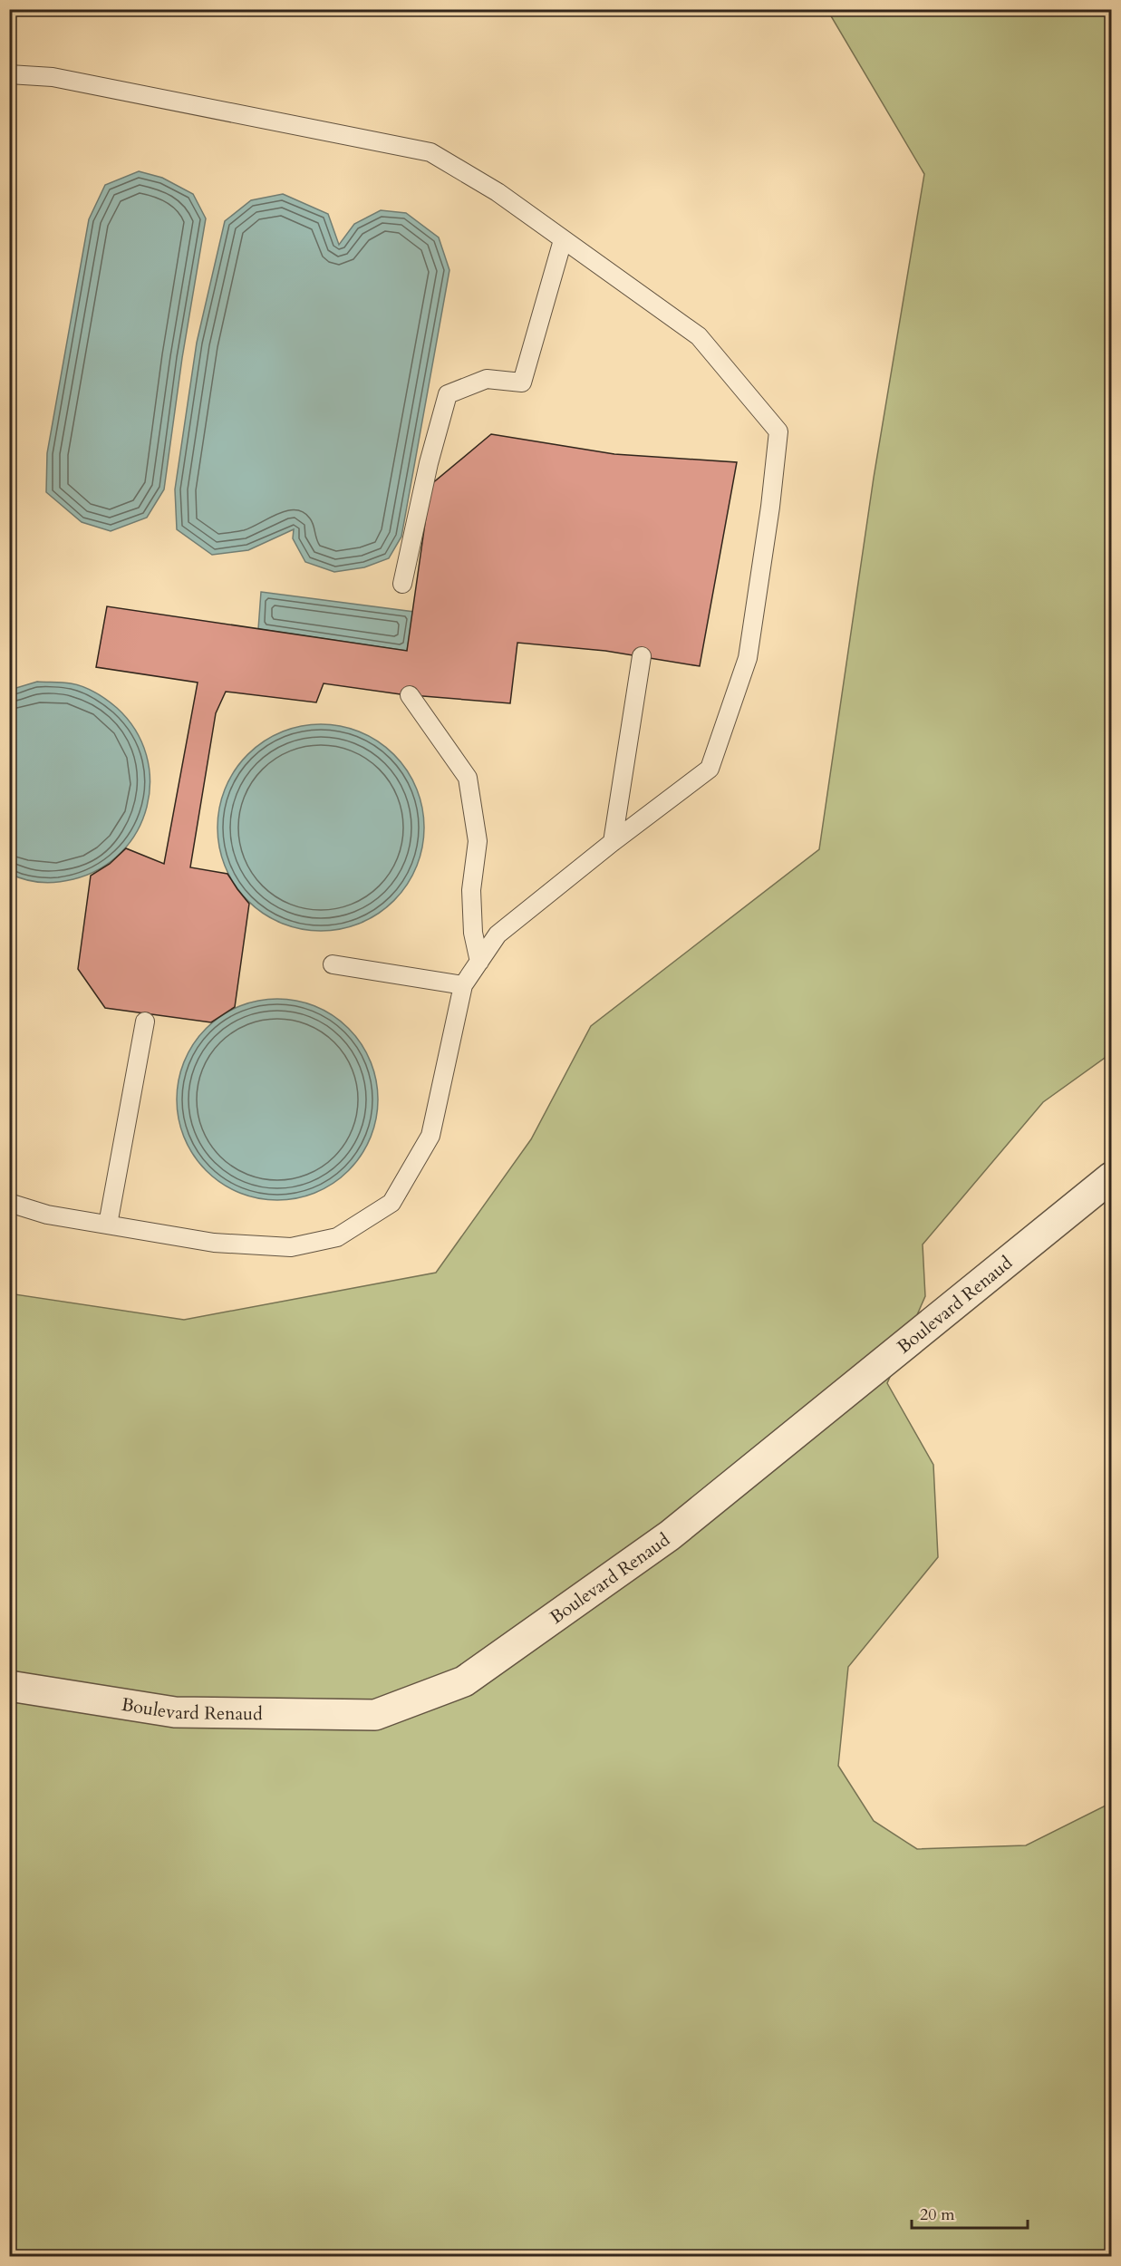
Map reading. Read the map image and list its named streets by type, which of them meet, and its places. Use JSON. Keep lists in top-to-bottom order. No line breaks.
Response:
{"streets":{"street":["Boulevard Renaud"]},"scale_bar":"20 m"}
